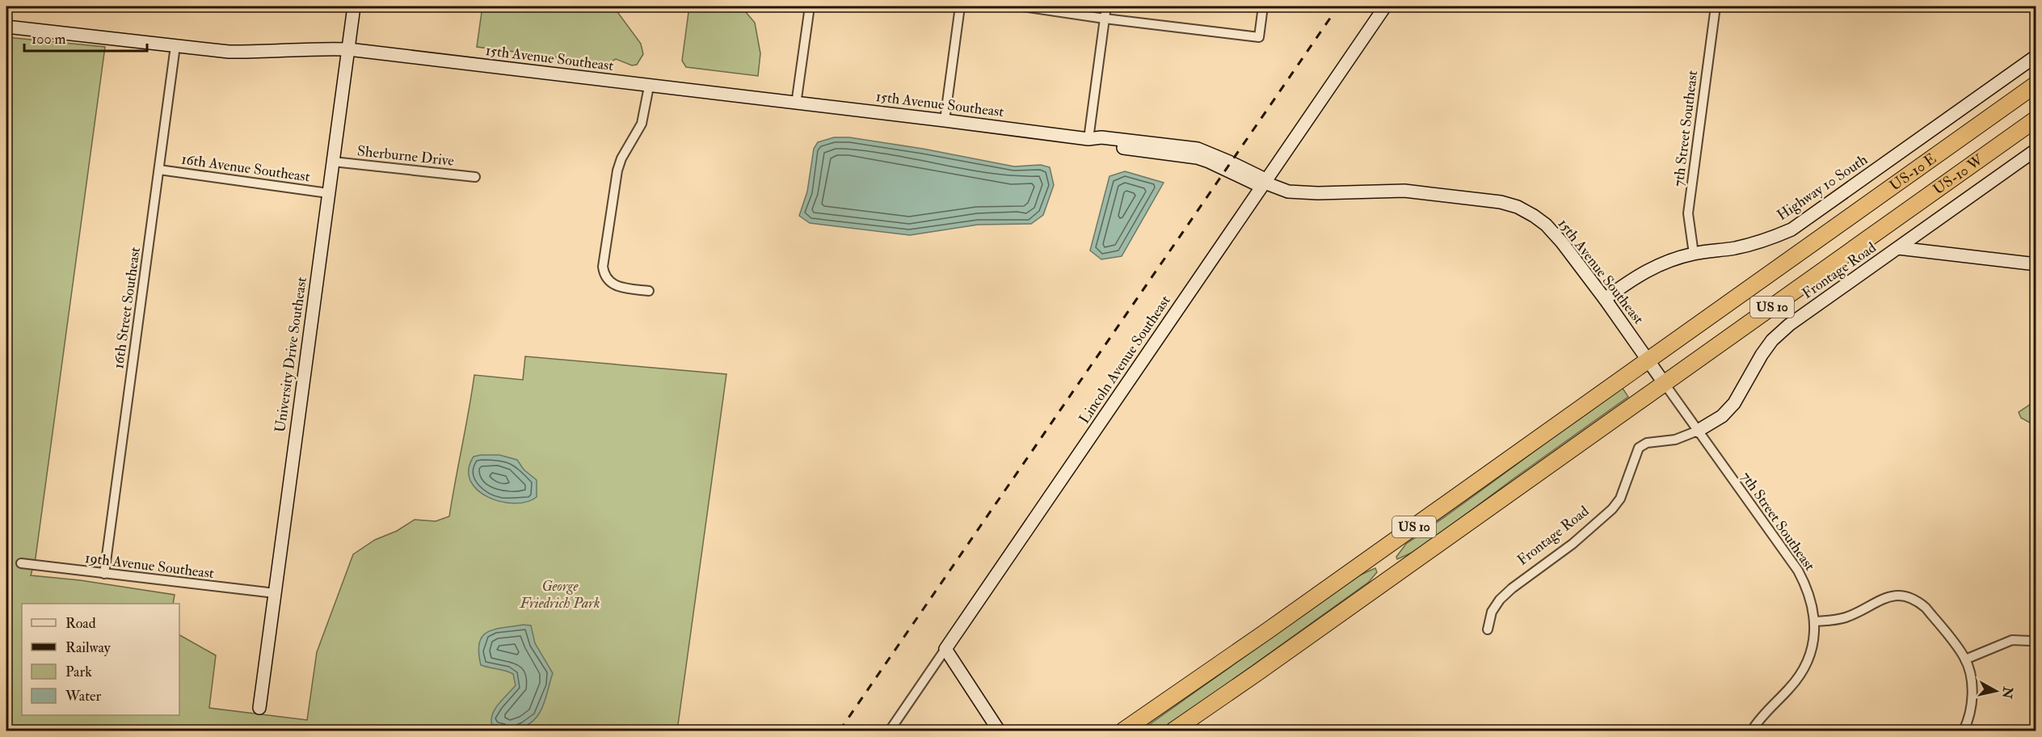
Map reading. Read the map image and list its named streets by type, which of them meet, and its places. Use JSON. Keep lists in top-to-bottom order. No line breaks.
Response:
{"streets":{"highway":["US-10 E","US-10 W","US 10"],"street":["15th Avenue Southeast","7th Street Southeast","Sherburne Drive","16th Avenue Southeast","Highway 10 South","Frontage Road","16th Street Southeast","University Drive Southeast","Lincoln Avenue Southeast","19th Avenue Southeast"]},"crossings":[["15th Avenue Southeast","7th Street Southeast"],["15th Avenue Southeast","US-10 E"],["15th Avenue Southeast","US-10 W"],["15th Avenue Southeast","Highway 10 South"],["15th Avenue Southeast","US 10"],["15th Avenue Southeast","16th Street Southeast"],["15th Avenue Southeast","University Drive Southeast"],["15th Avenue Southeast","Lincoln Avenue Southeast"],["7th Street Southeast","US-10 W"],["7th Street Southeast","Highway 10 South"],["7th Street Southeast","Frontage Road"],["7th Street Southeast","US 10"],["Sherburne Drive","University Drive Southeast"],["16th Avenue Southeast","16th Street Southeast"],["16th Avenue Southeast","University Drive Southeast"],["US-10 E","US 10"],["US-10 W","US 10"],["16th Street Southeast","19th Avenue Southeast"],["University Drive Southeast","19th Avenue Southeast"]],"parks":["George Friedrich Park"],"legend":["Road","Railway","Park","Water"],"scale_bar":"100 m","north":"right"}
